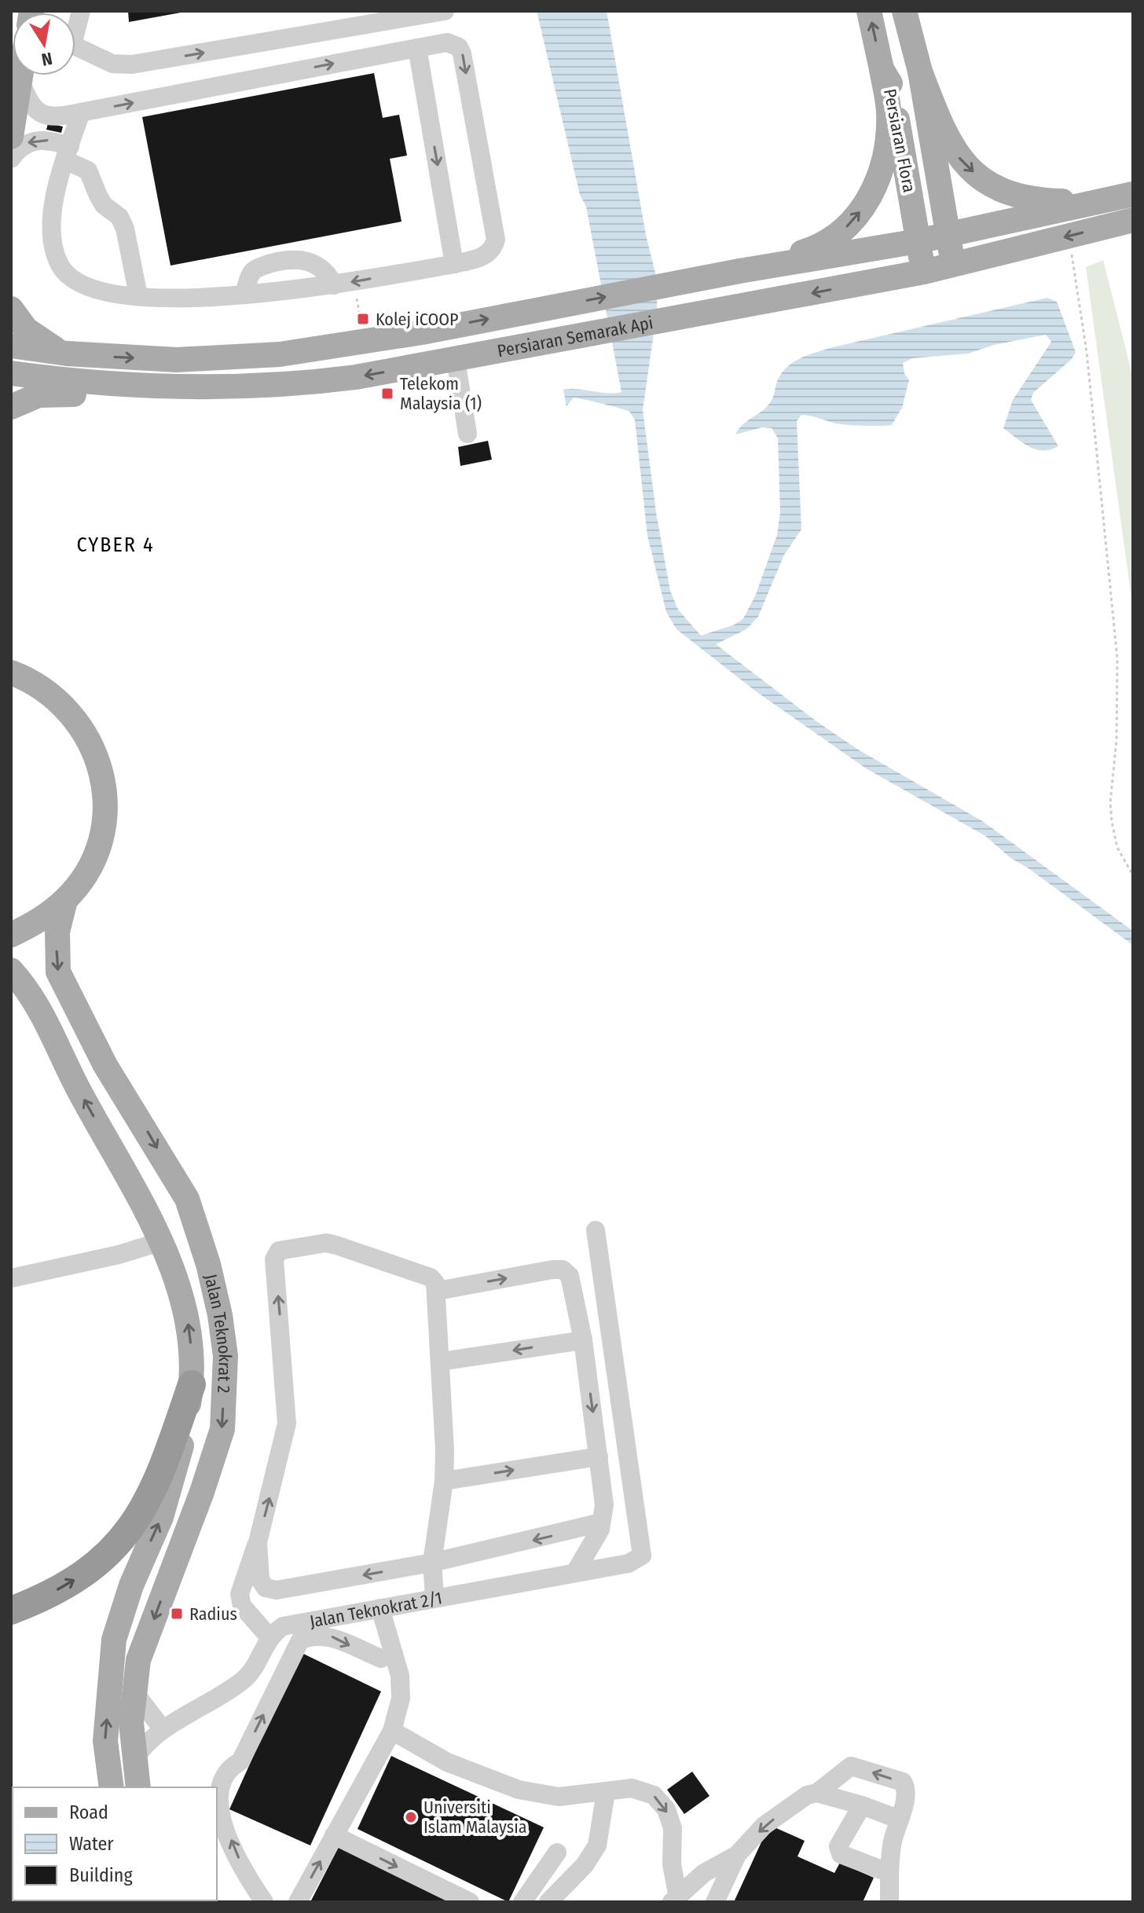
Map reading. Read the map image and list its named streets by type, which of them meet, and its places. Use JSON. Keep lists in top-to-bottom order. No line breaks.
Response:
{"streets":{"main road":["Persiaran Flora","Persiaran Semarak Api","Jalan Teknokrat 2"],"street":["Jalan Teknokrat 2/1"]},"crossings":[["Persiaran Flora","Persiaran Semarak Api"]],"districts":["CYBER 4"],"places":{"transit":["Kolej iCOOP","Telekom Malaysia (1)","Radius"],"other":["Universiti Islam Malaysia"]},"legend":["Road","Water","Building"],"north":"bottom"}
